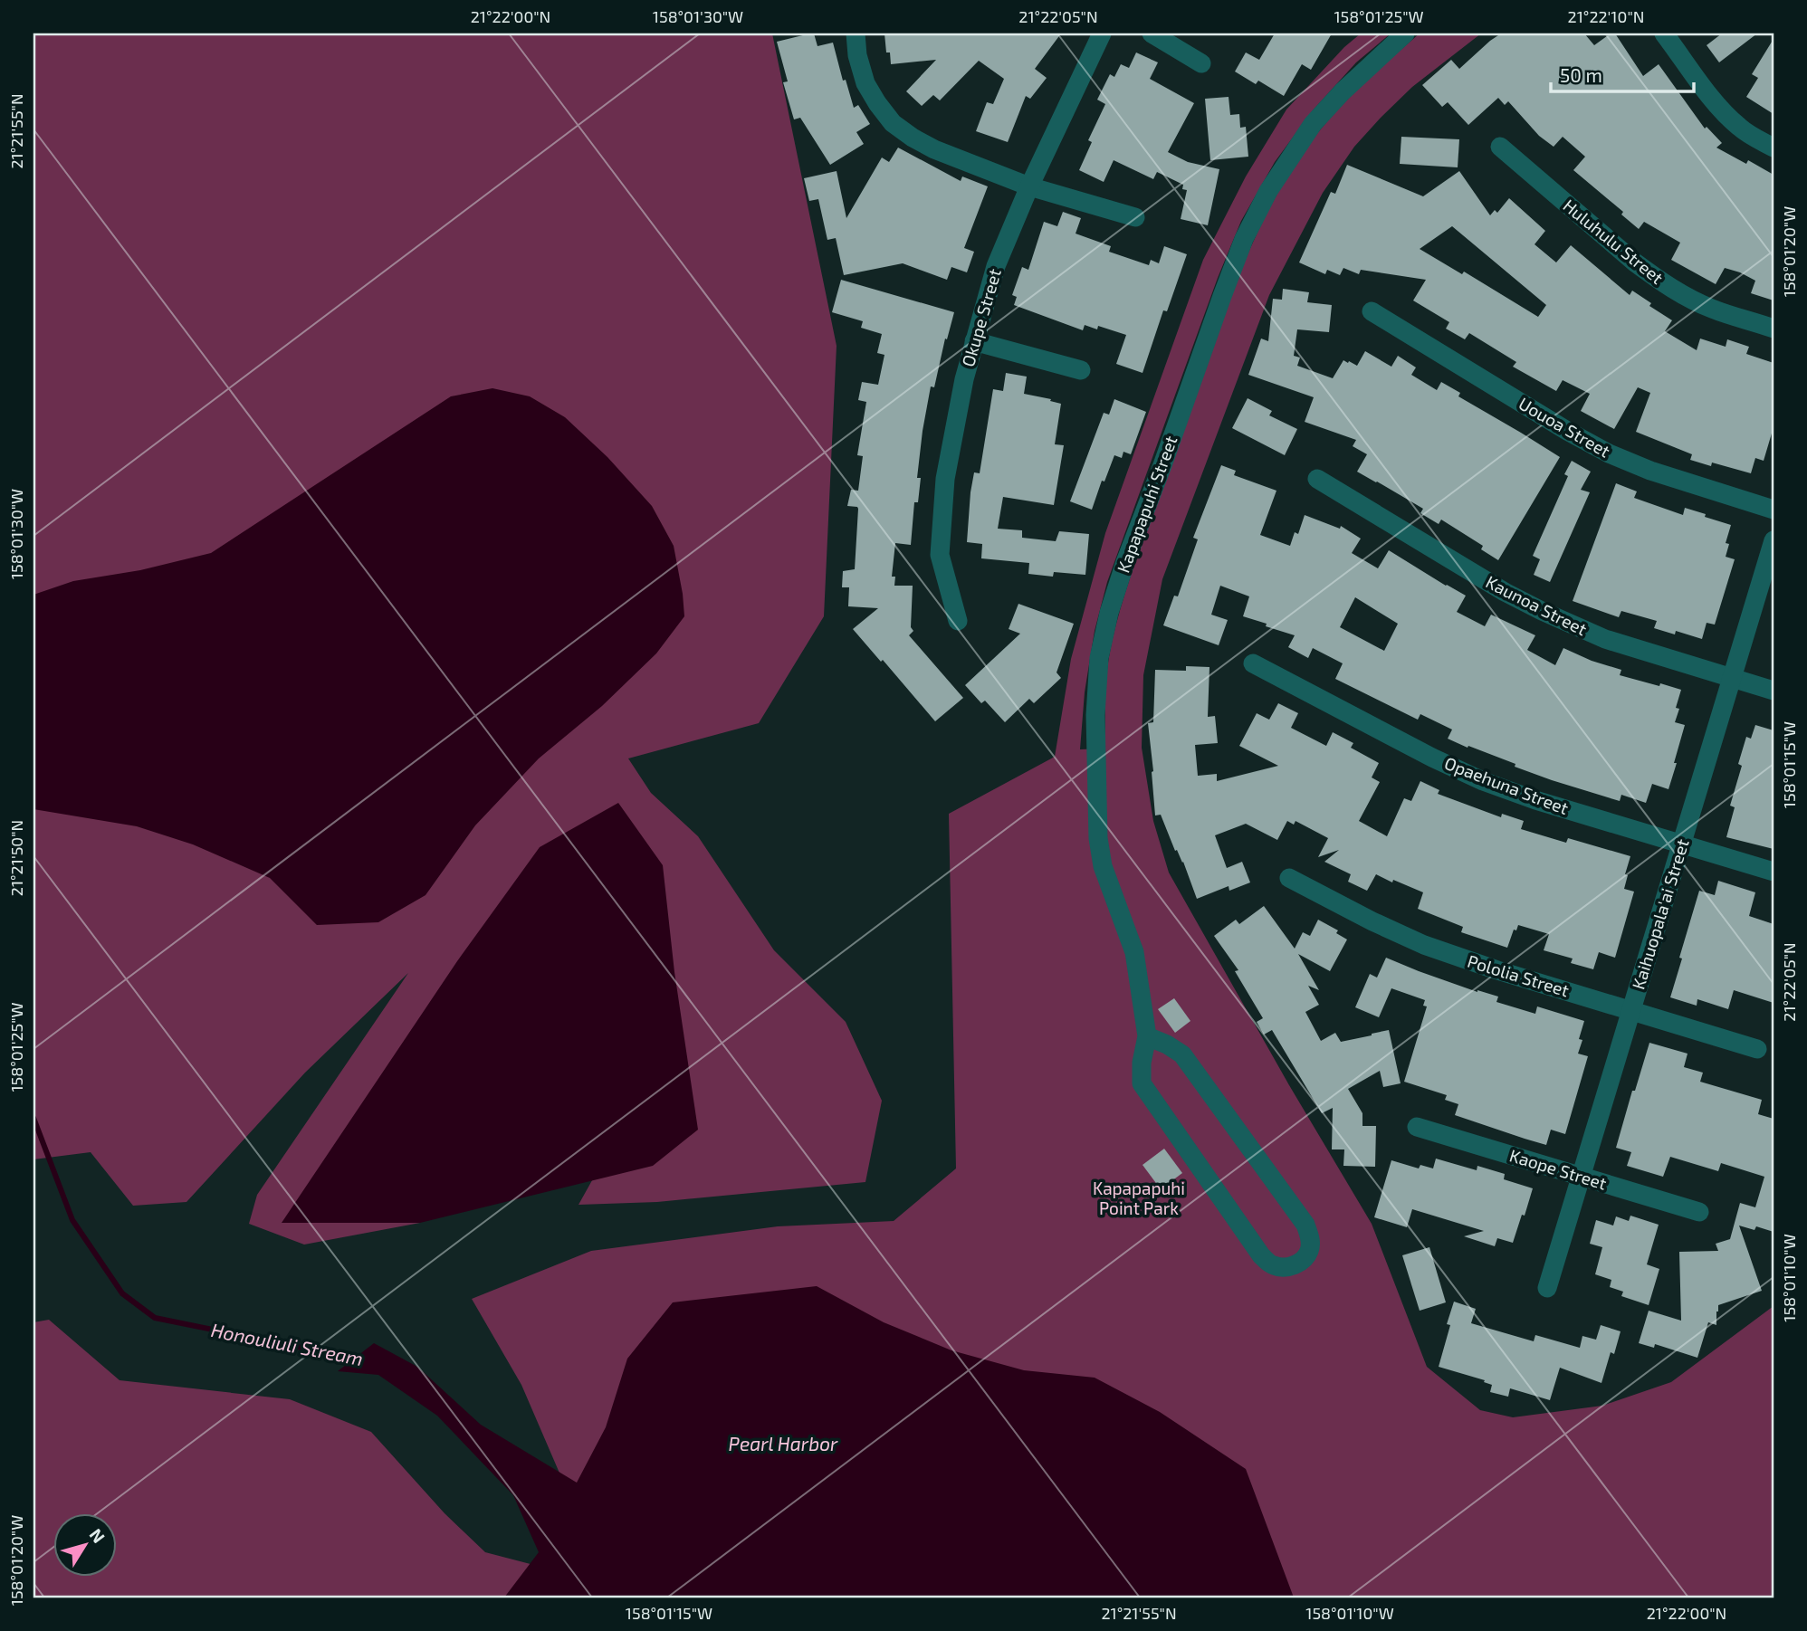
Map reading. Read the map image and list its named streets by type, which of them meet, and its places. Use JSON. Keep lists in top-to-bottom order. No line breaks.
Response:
{"streets":{"street":["Huluhulu Street","Okupe Street","Uouoa Street","Kapapapuhi Street","Kaunoa Street","Opaehuna Street","Kaihuopala'ai Street","Pololia Street","Kaope Street"]},"crossings":[["Kaunoa Street","Kaihuopala'ai Street"],["Opaehuna Street","Kaihuopala'ai Street"],["Kaihuopala'ai Street","Pololia Street"],["Kaihuopala'ai Street","Kaope Street"]],"water":["Honouliuli Stream","Pearl Harbor"],"parks":["Kapapapuhi Point Park"],"scale_bar":"50 m","north":"top right","coordinates":["21°22'00\"N","158°01'30\"W","21°22'05\"N","158°01'25\"W","21°22'10\"N","21°21'55\"N","158°01'20\"W","158°01'15\"W","21°21'50\"N","158°01'10\"W"]}
